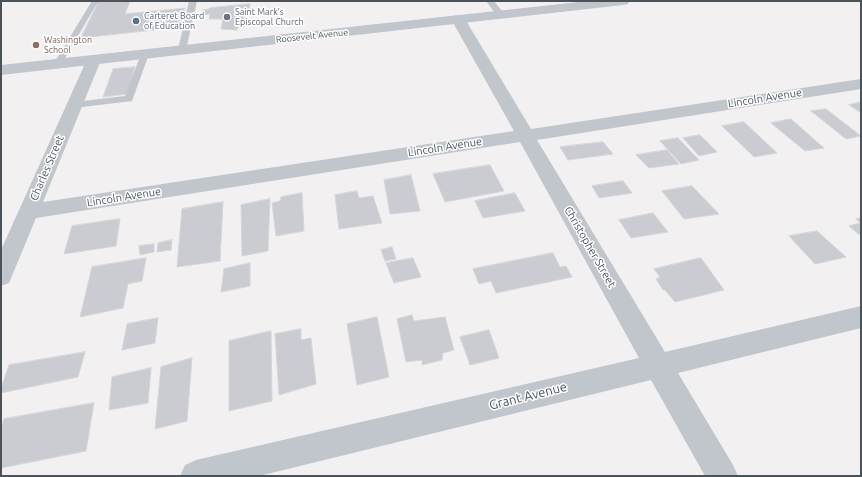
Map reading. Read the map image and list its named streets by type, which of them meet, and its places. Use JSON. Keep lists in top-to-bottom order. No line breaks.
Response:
{"streets":{"street":["Roosevelt Avenue","Lincoln Avenue","Charles Street","Christopher Street","Grant Avenue"]},"crossings":[["Roosevelt Avenue","Charles Street"],["Roosevelt Avenue","Christopher Street"],["Lincoln Avenue","Charles Street"],["Lincoln Avenue","Christopher Street"],["Christopher Street","Grant Avenue"]],"places":["Saint Mark’s Episcopal Church","Carteret Board of Education","Washington School"]}
